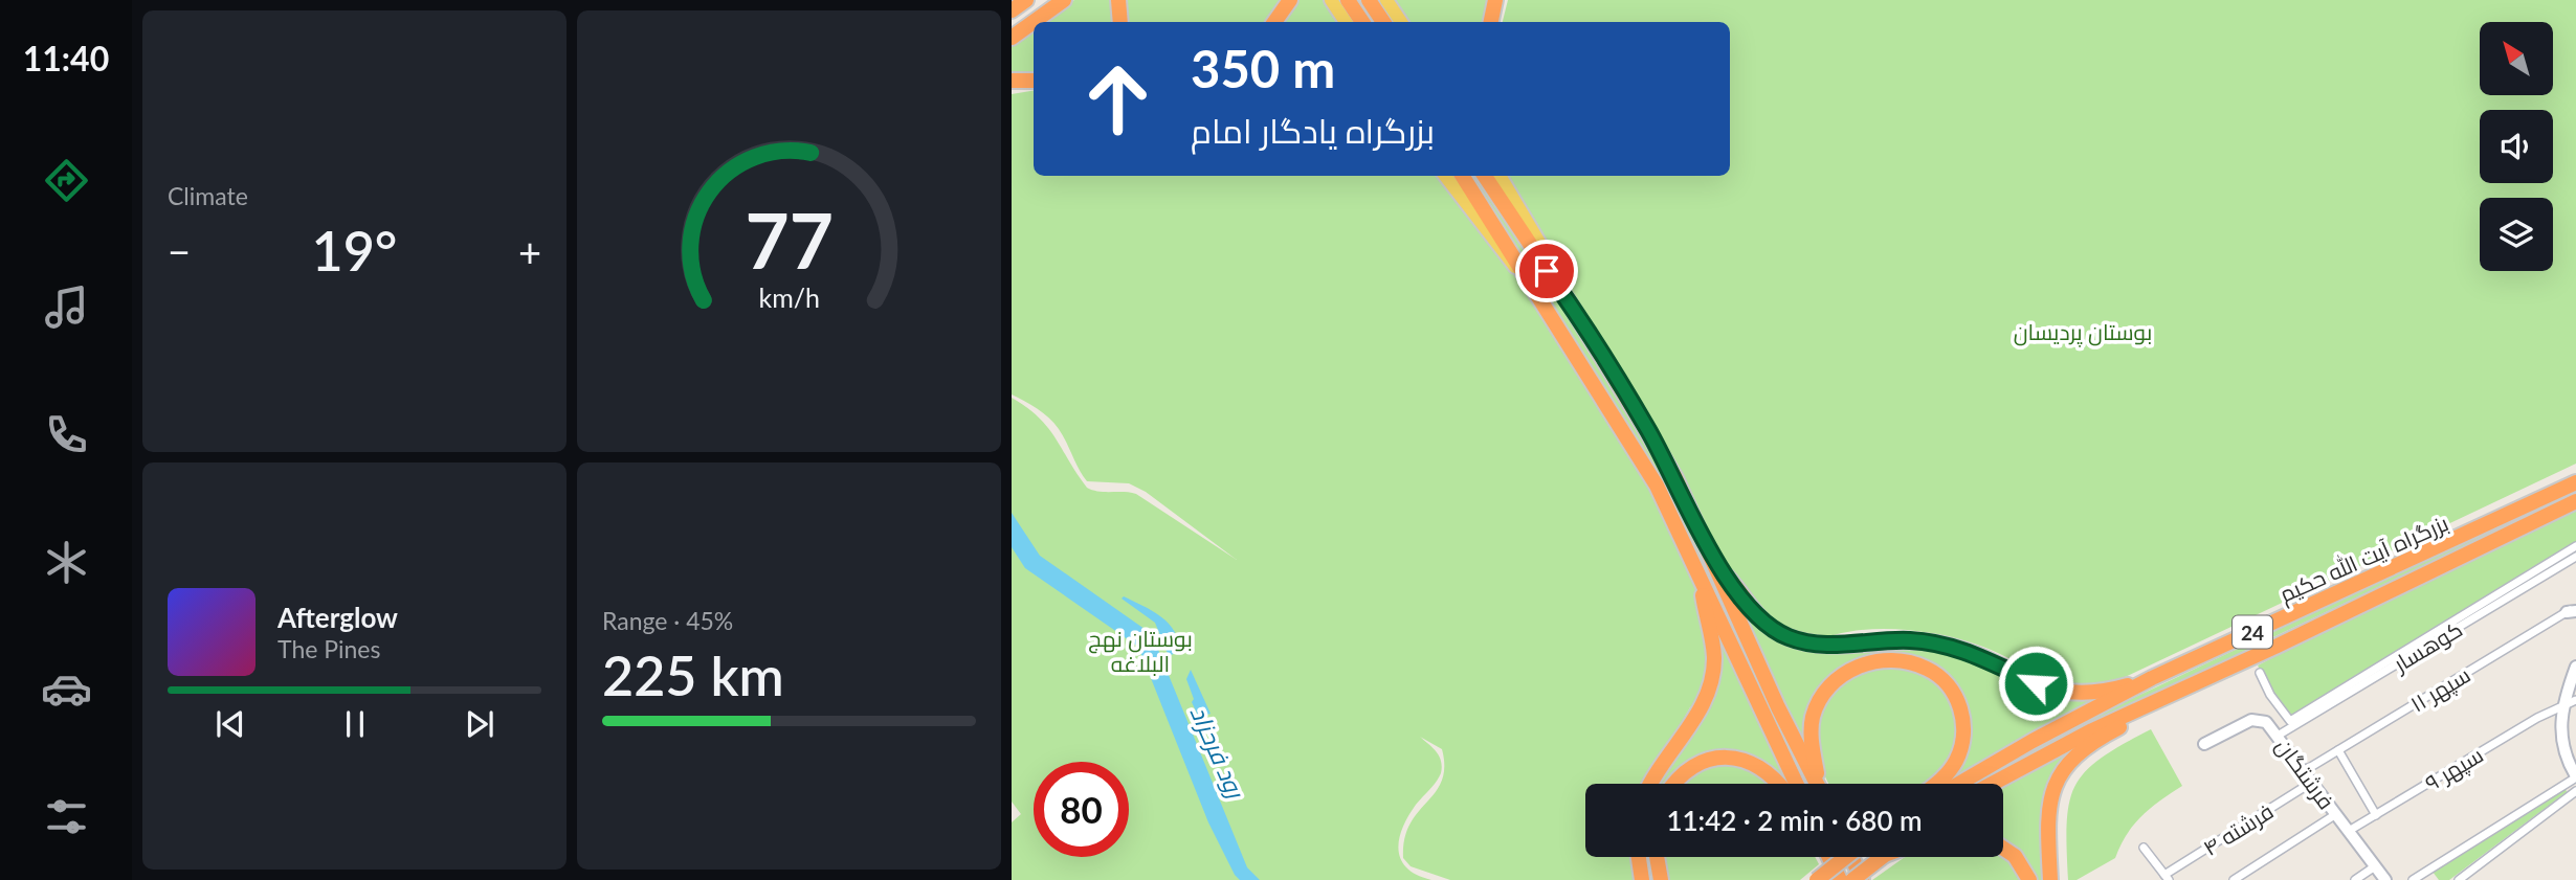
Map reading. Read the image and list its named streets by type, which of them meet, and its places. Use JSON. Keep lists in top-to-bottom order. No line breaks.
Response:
{"streets":{"highway":["بزرگراه آیت الله حکیم","24"],"street":["کوهسار","سپهر ۱۱","سپهر ۹","فرشتگان","فرشته ۴"]},"crossings":[["کوهسار","فرشتگان"],["سپهر ۱۱","فرشتگان"],["سپهر ۹","فرشتگان"],["فرشتگان","فرشته ۴"]],"water":["رود فرحزاد"],"parks":["بوستان پردیسان","بوستان نهج البلاغه"],"north":"top left","page":{"tabs":"11:40","tile":["Climate",["Range · 45%","225 km"]],"turn":["350 m","بزرگراه یادگار امام"],"heat":["−","19°","+"],"song":["Afterglow","The Pines"],"limit":"80","trip":"11:42 · 2 min · 680 m","gauge":["77","km/h"]}}
